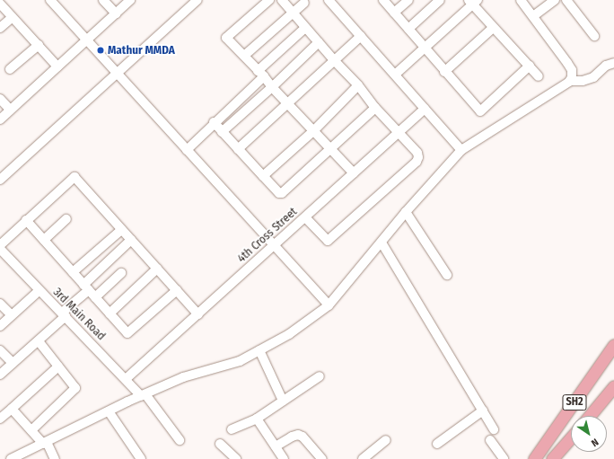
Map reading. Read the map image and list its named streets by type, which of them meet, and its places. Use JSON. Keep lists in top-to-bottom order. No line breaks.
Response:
{"streets":{"main road":["SH2"],"street":["4th Cross Street","3rd Main Road"]},"crossings":[["4th Cross Street","3rd Main Road"]],"places":["Mathur MMDA"],"north":"bottom right"}
